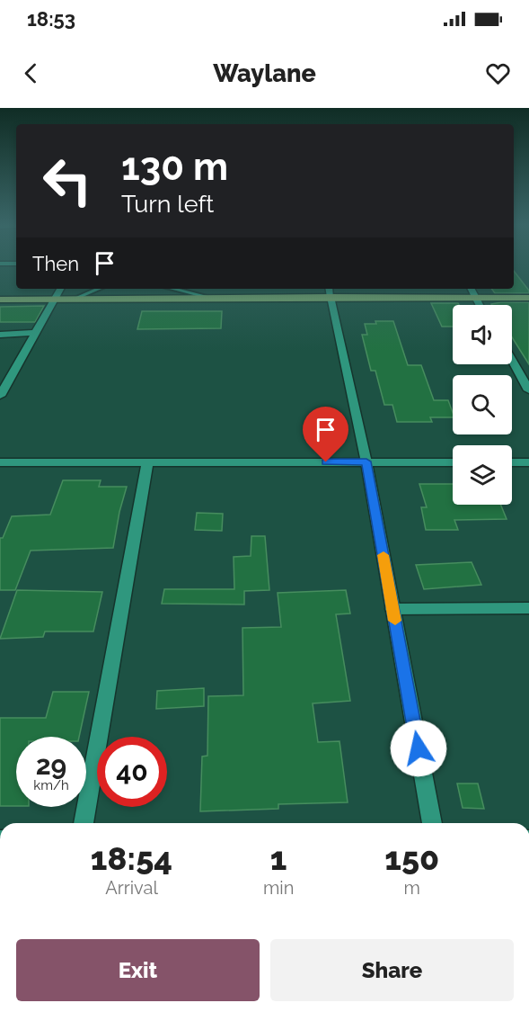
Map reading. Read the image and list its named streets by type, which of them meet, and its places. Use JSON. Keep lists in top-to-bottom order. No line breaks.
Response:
{"page":{"status":"18:53","header":"Waylane","turn":["130 m","Turn left"],"then":"Then","speed":"29 km/h","limit":"40","eta":["18:54","Arrival","1","min","150","m"],"buttons":["Exit","Share"]}}
